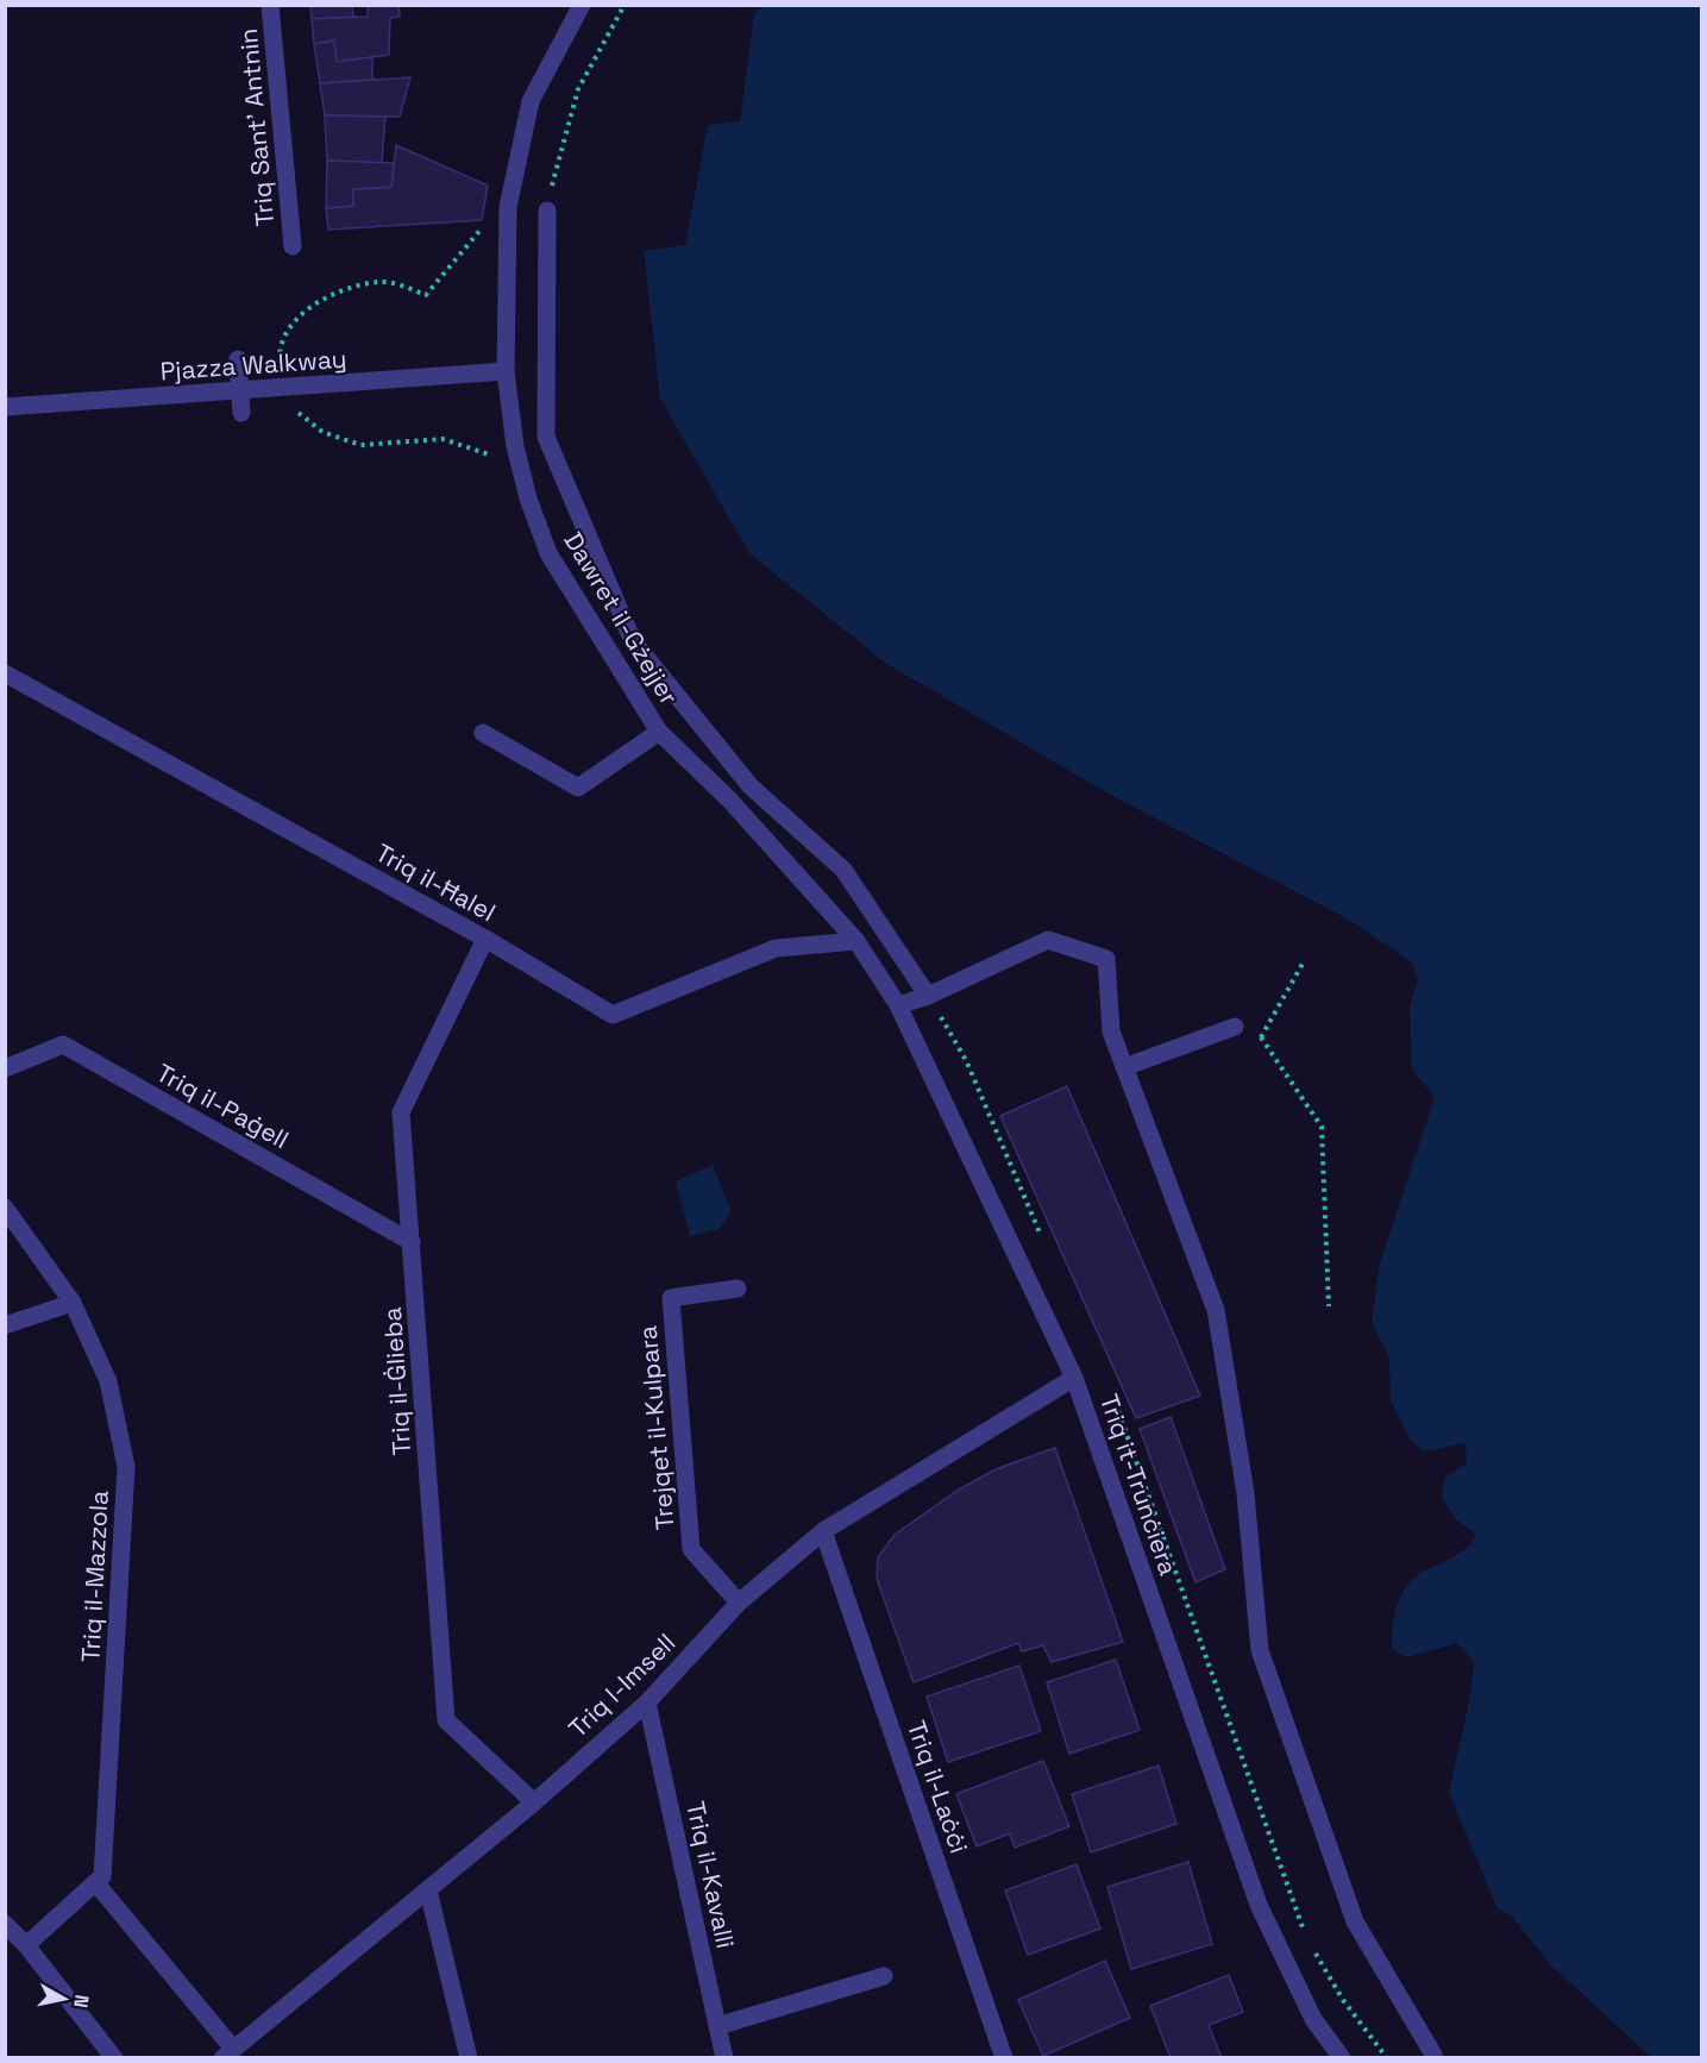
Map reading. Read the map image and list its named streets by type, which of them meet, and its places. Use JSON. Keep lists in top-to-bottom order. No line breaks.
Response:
{"streets":{"street":["Triq Sant' Antnin","Pjazza Walkway","Dawret il-Gżejjer","Triq il-Ħalel","Triq il-Paġell","Triq il-Ġlieba","Trejqet il-Kulpara","Triq it-Trunċiera","Triq il-Mazzola","Triq l-Imsell","Triq il-Laċċi","Triq il-Kavalli"]},"crossings":[["Pjazza Walkway","Dawret il-Gżejjer"],["Dawret il-Gżejjer","Triq il-Ħalel"],["Dawret il-Gżejjer","Triq it-Trunċiera"],["Triq il-Ħalel","Triq il-Ġlieba"],["Triq il-Ħalel","Triq it-Trunċiera"],["Triq il-Paġell","Triq il-Ġlieba"],["Triq il-Ġlieba","Triq l-Imsell"],["Trejqet il-Kulpara","Triq l-Imsell"],["Triq it-Trunċiera","Triq l-Imsell"],["Triq l-Imsell","Triq il-Laċċi"],["Triq l-Imsell","Triq il-Kavalli"]],"north":"right"}
